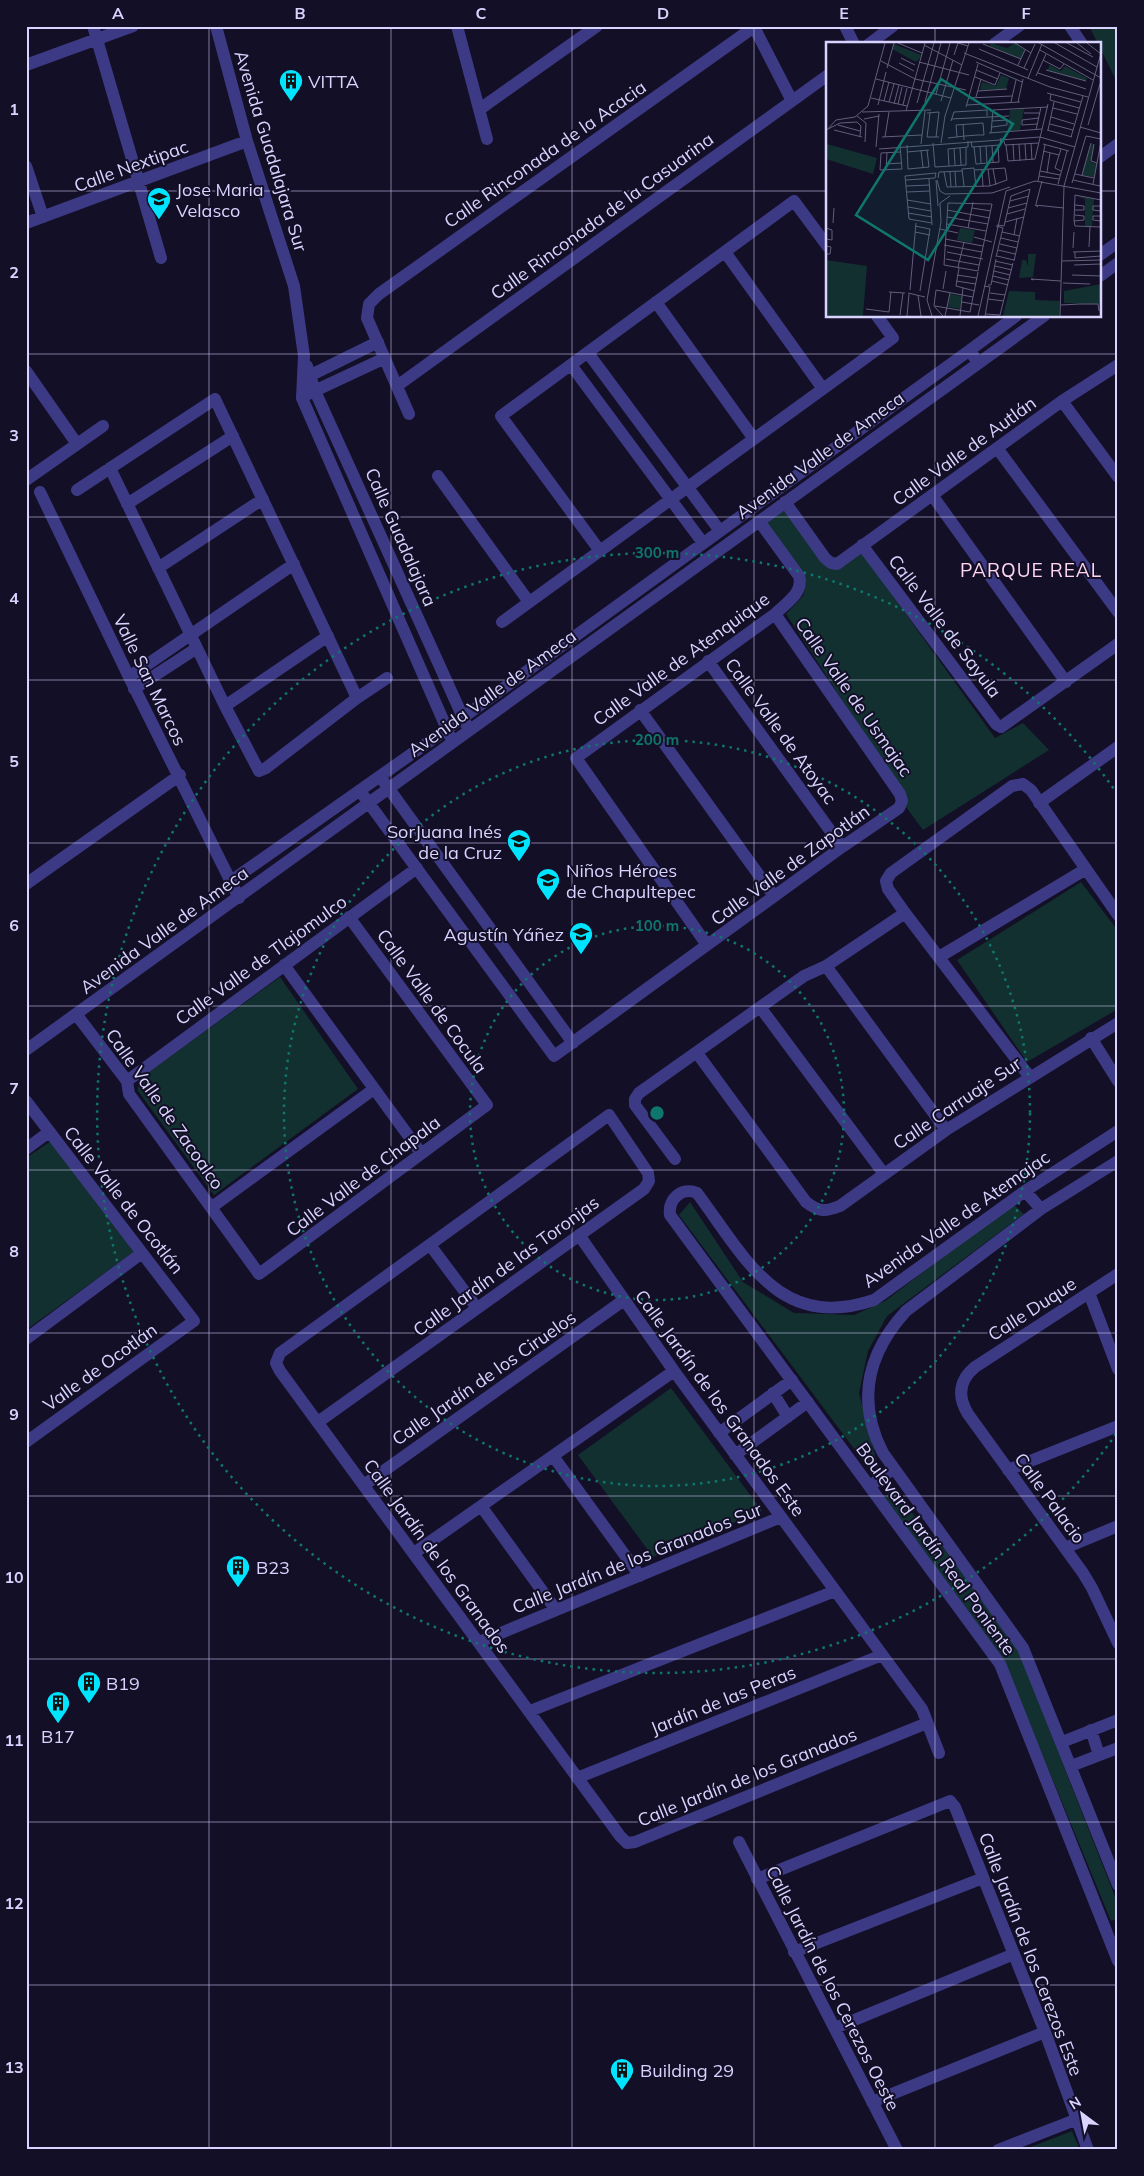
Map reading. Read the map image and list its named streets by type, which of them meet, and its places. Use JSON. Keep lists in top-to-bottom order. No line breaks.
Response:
{"streets":{"street":["Avenida Guadalajara Sur","Calle Rinconada de la Acacia","Calle Nextipac","Calle Rinconada de la Casuarina","Calle Valle de Autlán","Avenida Valle de Ameca","Calle Guadalajara","Calle Valle de Sayula","Calle Valle de Atenquique","Valle San Marcos","Calle Valle de Usmajac","Calle Valle de Atoyac","Calle Valle de Zapotlán","Calle Valle de Tlajomulco","Calle Valle de Cocula","Calle Carruaje Sur","Calle Valle de Zacoalco","Calle Valle de Chapala","Calle Valle de Ocotlán","Avenida Valle de Atemajac","Calle Jardín de las Toronjas","Calle Duque","Valle de Ocotlán","Calle Jardín de los Ciruelos","Calle Jardín de los Granados Este","Calle Palacio","Boulevard Jardín Real Poniente","Calle Jardín de los Granados","Calle Jardín de los Granados Sur","Jardín de las Peras","Calle Jardín de los Cerezos Este","Calle Jardín de los Cerezos Oeste"]},"crossings":[["Avenida Guadalajara Sur","Calle Nextipac"],["Avenida Guadalajara Sur","Calle Guadalajara"],["Calle Valle de Autlán","Avenida Valle de Ameca"],["Calle Valle de Autlán","Calle Valle de Sayula"],["Avenida Valle de Ameca","Calle Guadalajara"],["Avenida Valle de Ameca","Calle Valle de Atenquique"],["Avenida Valle de Ameca","Valle San Marcos"],["Avenida Valle de Ameca","Calle Valle de Zacoalco"],["Calle Valle de Atenquique","Calle Valle de Usmajac"],["Calle Valle de Atenquique","Calle Valle de Atoyac"],["Calle Valle de Atenquique","Calle Valle de Zapotlán"],["Calle Valle de Usmajac","Calle Valle de Zapotlán"],["Calle Valle de Atoyac","Calle Valle de Zapotlán"],["Calle Valle de Zapotlán","Calle Valle de Tlajomulco"],["Calle Valle de Tlajomulco","Calle Valle de Cocula"],["Calle Valle de Tlajomulco","Calle Valle de Zacoalco"],["Calle Valle de Cocula","Calle Valle de Chapala"],["Calle Valle de Zacoalco","Calle Valle de Chapala"],["Calle Valle de Ocotlán","Valle de Ocotlán"],["Avenida Valle de Atemajac","Boulevard Jardín Real Poniente"],["Calle Jardín de las Toronjas","Calle Jardín de los Granados Este"],["Calle Jardín de las Toronjas","Calle Jardín de los Granados"],["Calle Duque","Calle Palacio"],["Calle Jardín de los Ciruelos","Calle Jardín de los Granados Este"],["Calle Jardín de los Ciruelos","Calle Jardín de los Granados"],["Calle Jardín de los Granados Este","Calle Jardín de los Granados"],["Calle Jardín de los Granados Este","Calle Jardín de los Granados Sur"],["Calle Jardín de los Granados Este","Jardín de las Peras"],["Calle Jardín de los Granados","Calle Jardín de los Granados Sur"],["Calle Jardín de los Granados","Jardín de las Peras"],["Calle Jardín de los Cerezos Este","Calle Jardín de los Cerezos Oeste"]],"districts":["PARQUE REAL"],"places":{"building":["VITTA","B23","B19","B17","Building 29"],"school or university":["Jose Maria Velasco","SorJuana Inés de la Cruz","Niños Héroes de Chapultepec","Agustín Yáñez"]},"north":"top left","grid":{"columns":["A","B","C","D","E","F"],"rows":["1","2","3","4","5","6","7","8","9","10","11","12","13"]},"rings":["300 m","200 m","100 m"]}
